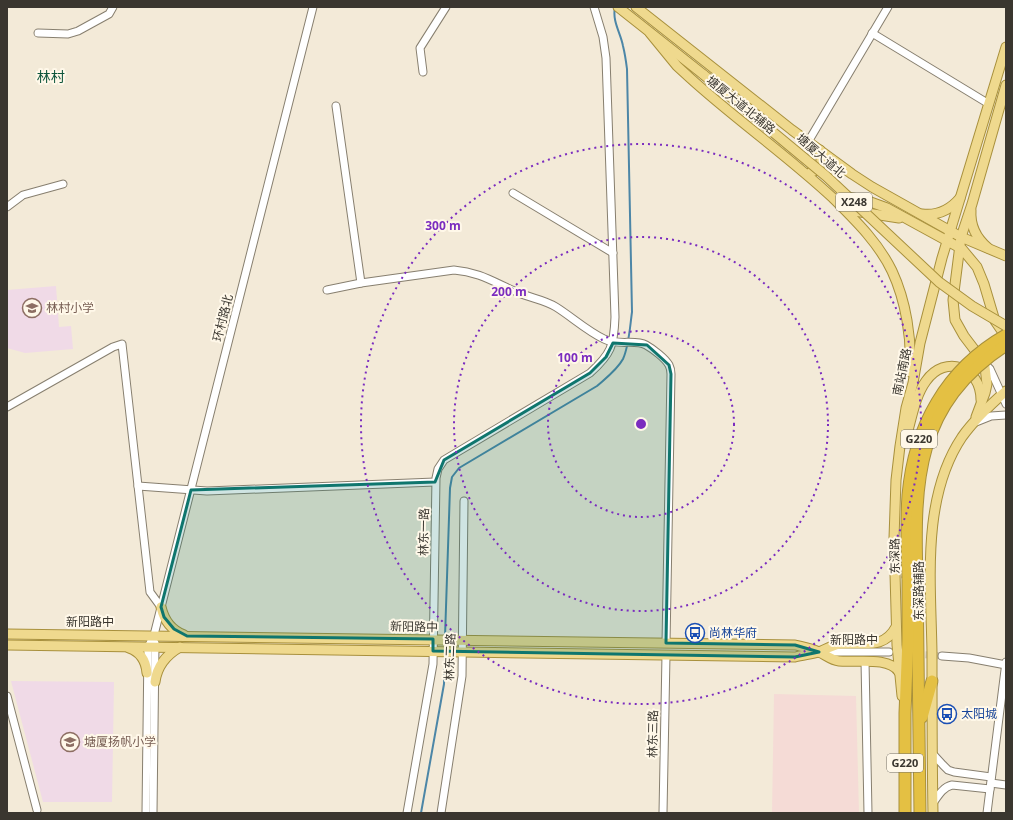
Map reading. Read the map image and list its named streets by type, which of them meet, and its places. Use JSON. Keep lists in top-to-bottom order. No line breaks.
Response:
{"streets":{"highway":["G220","东深路"],"main road":["塘厦大道北辅路","塘厦大道北","X248","南站南路","东深路辅路","新阳路中"],"street":["环村路北","林东一路","林东二路","林东三路"]},"crossings":[["塘厦大道北辅路","塘厦大道北"],["塘厦大道北辅路","南站南路"],["塘厦大道北辅路","东深路"],["塘厦大道北","南站南路"],["环村路北","新阳路中"],["南站南路","东深路"],["林东一路","新阳路中"],["新阳路中","林东二路"],["新阳路中","林东三路"]],"districts":["林村"],"places":{"school or university":["林村小学","塘厦扬帆小学"],"bus stop":["尚林华府","太阳城"]},"rings":["300 m","200 m","100 m"]}
